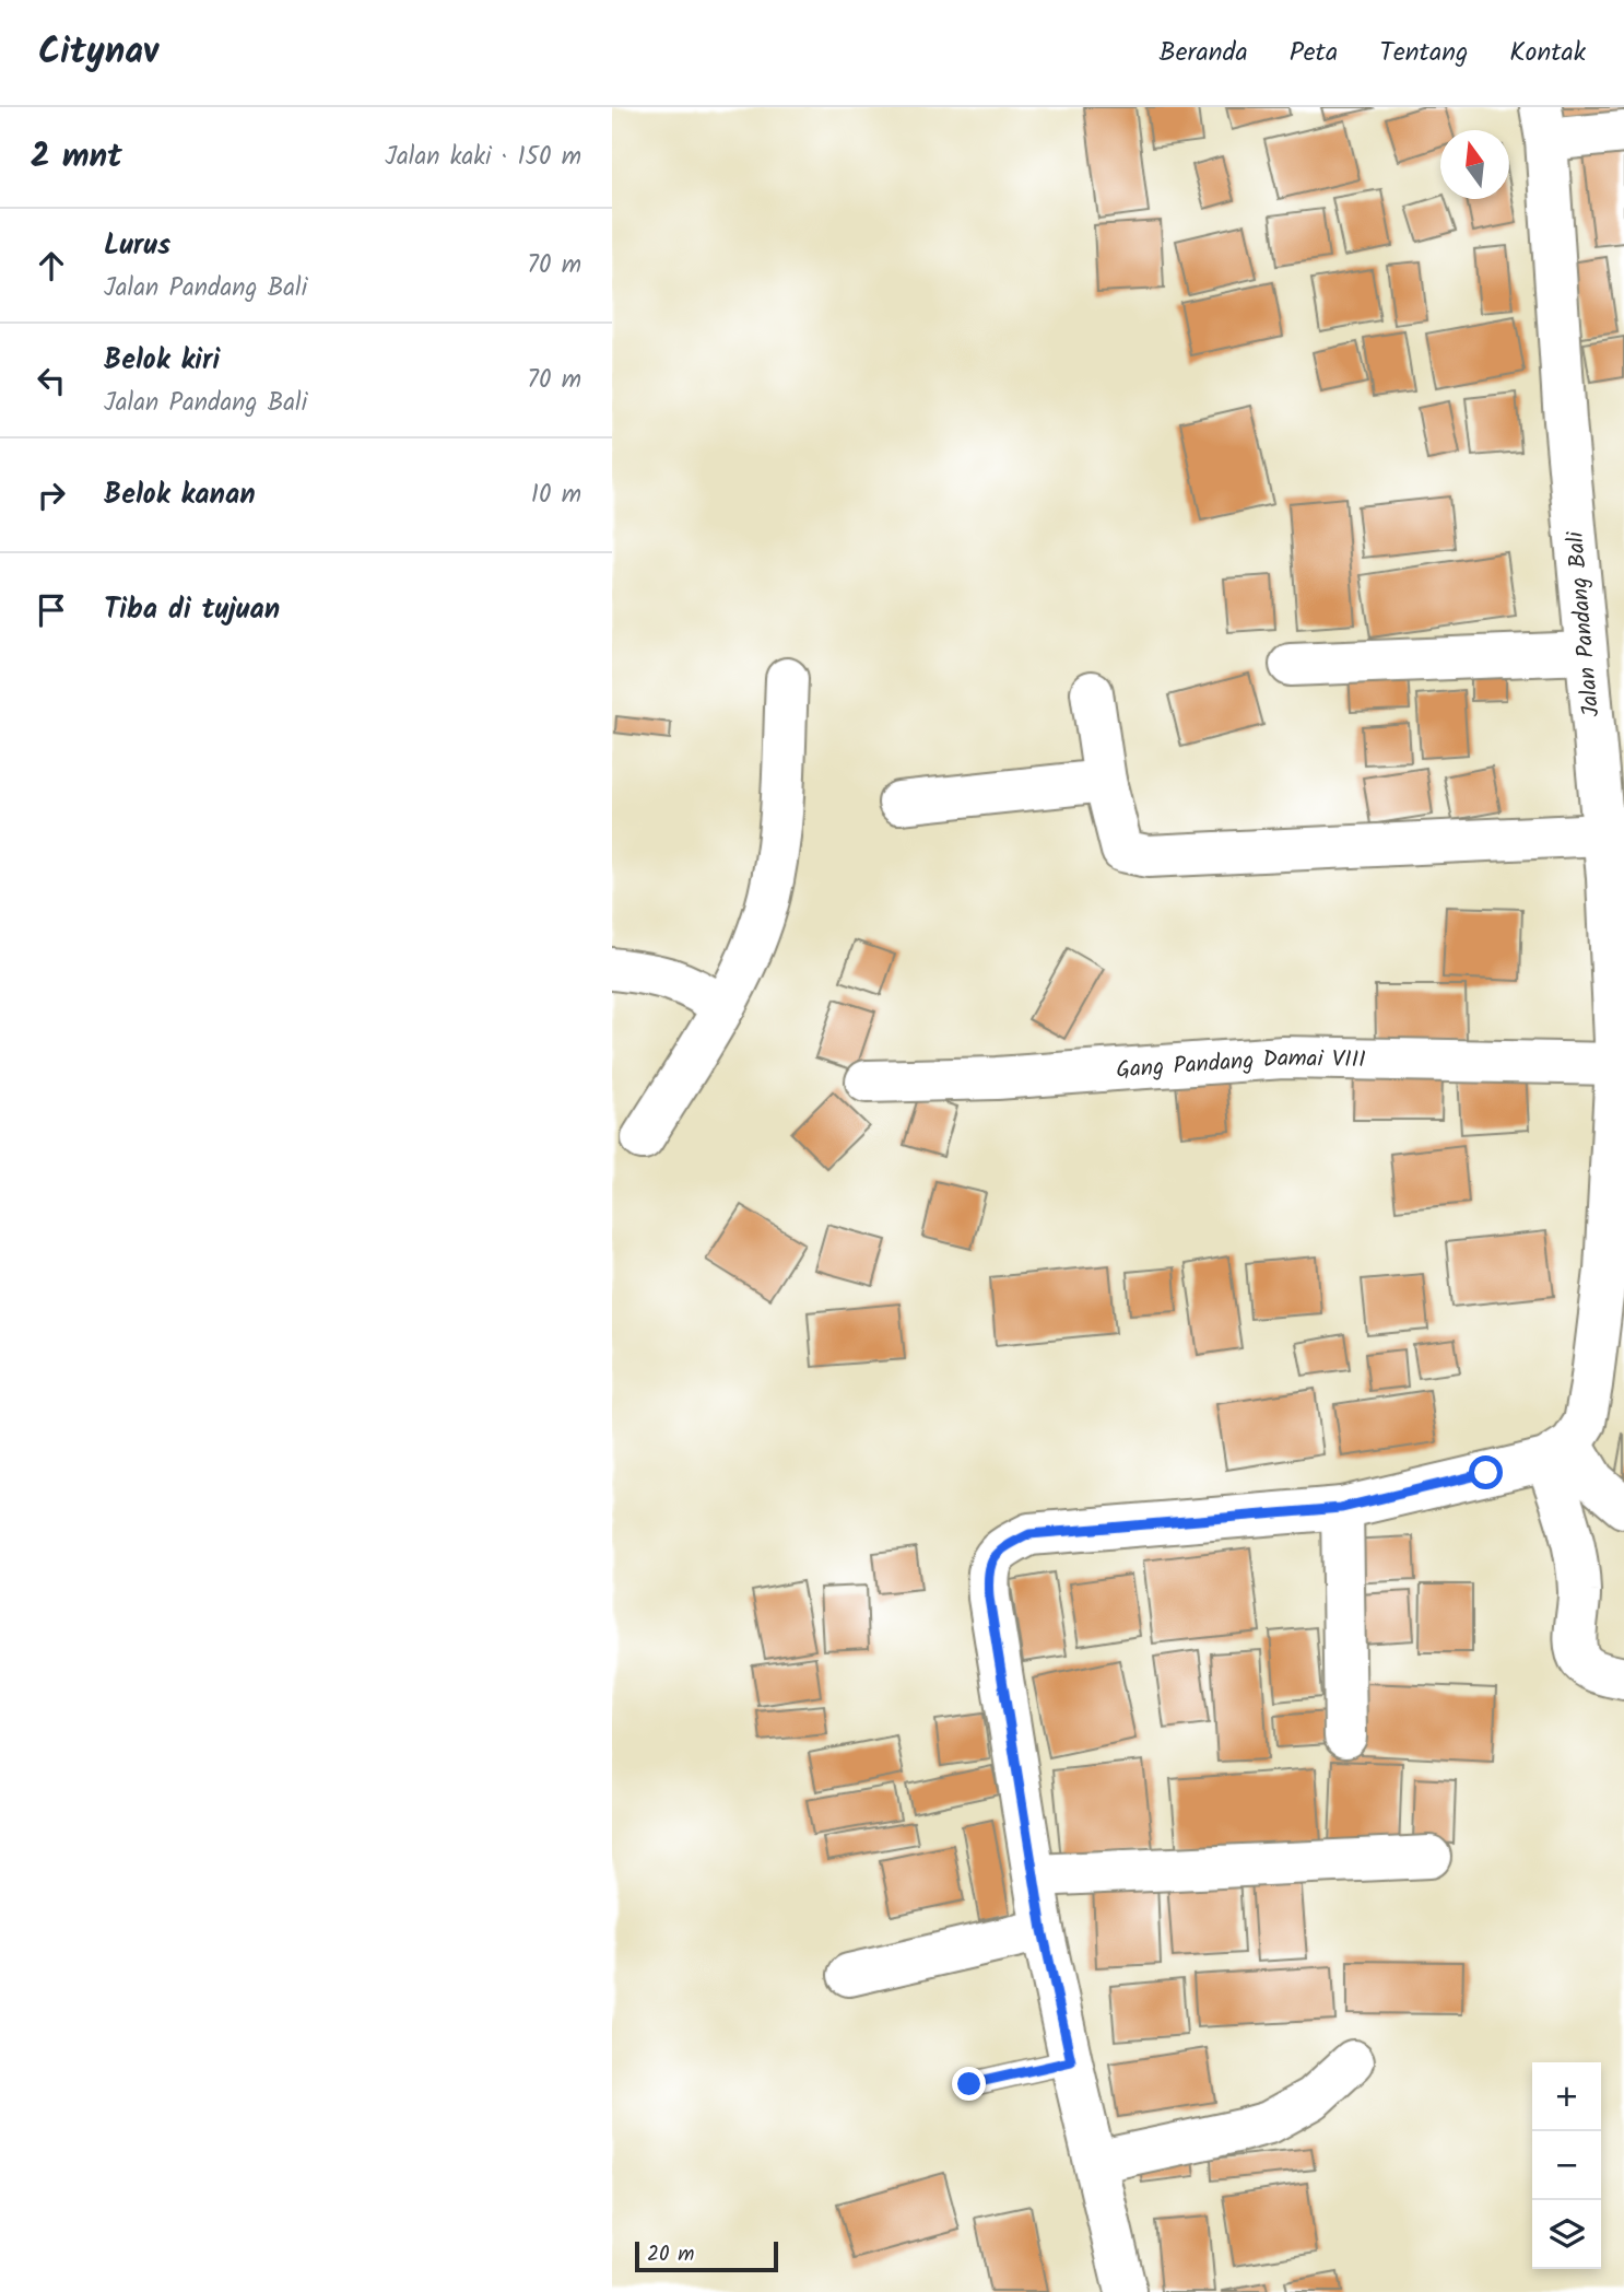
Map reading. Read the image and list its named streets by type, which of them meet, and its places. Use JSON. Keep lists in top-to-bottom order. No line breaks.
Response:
{"streets":{"street":["Jalan Pandang Bali","Gang Pandang Damai VIII"]},"crossings":[["Jalan Pandang Bali","Gang Pandang Damai VIII"]],"scale_bar":"20 m","north":"top","page":{"header":"Citynav","nav":["Beranda","Peta","Tentang","Kontak"],"heading":["2 mnt","Jalan kaki · 150 m"],"list":[["Lurus","Jalan Pandang Bali","70 m"],["Belok kiri","Jalan Pandang Bali","70 m"],["Belok kanan","10 m"],"Tiba di tujuan"],"map_buttons":["+","−"],"scale":"20 m"}}
